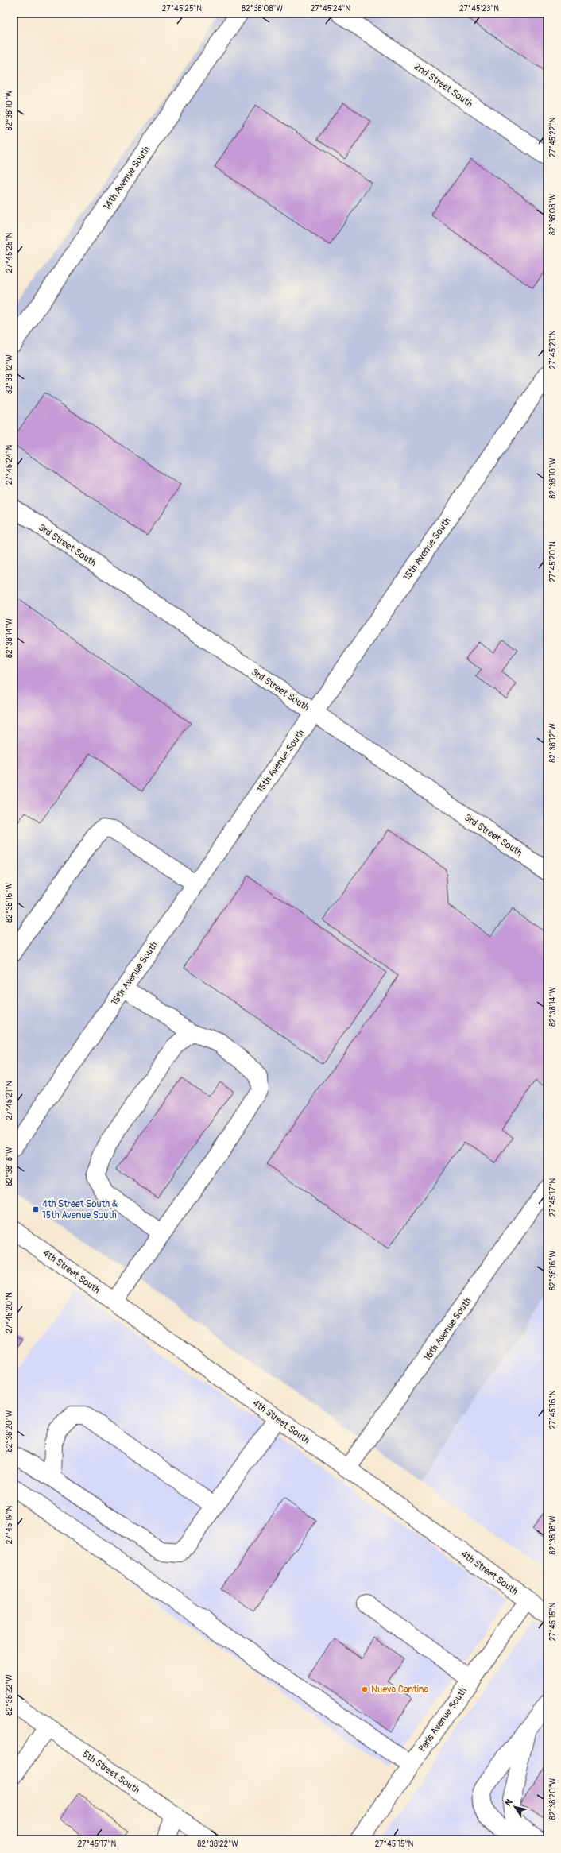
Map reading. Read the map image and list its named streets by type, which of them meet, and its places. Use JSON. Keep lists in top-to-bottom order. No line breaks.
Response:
{"streets":{"street":["2nd Street South","14th Avenue South","3rd Street South","15th Avenue South","4th Street South","16th Avenue South","Paris Avenue South","5th Street South"]},"crossings":[["3rd Street South","15th Avenue South"],["4th Street South","16th Avenue South"],["4th Street South","Paris Avenue South"]],"places":{"transit":["4th Street South & 15th Avenue South"],"other":["Nueva Cantina"]},"north":"top left","coordinates":["27°45'25\"N","82°38'08\"W","27°45'24\"N","27°45'23\"N","82°38'10\"W","27°45'22\"N","27°45'21\"N","82°38'12\"W","27°45'20\"N","82°38'14\"W","82°38'16\"W","82°38'18\"W","27°45'17\"N","27°45'16\"N","82°38'20\"W","27°45'19\"N","27°45'15\"N","82°38'22\"W"]}
